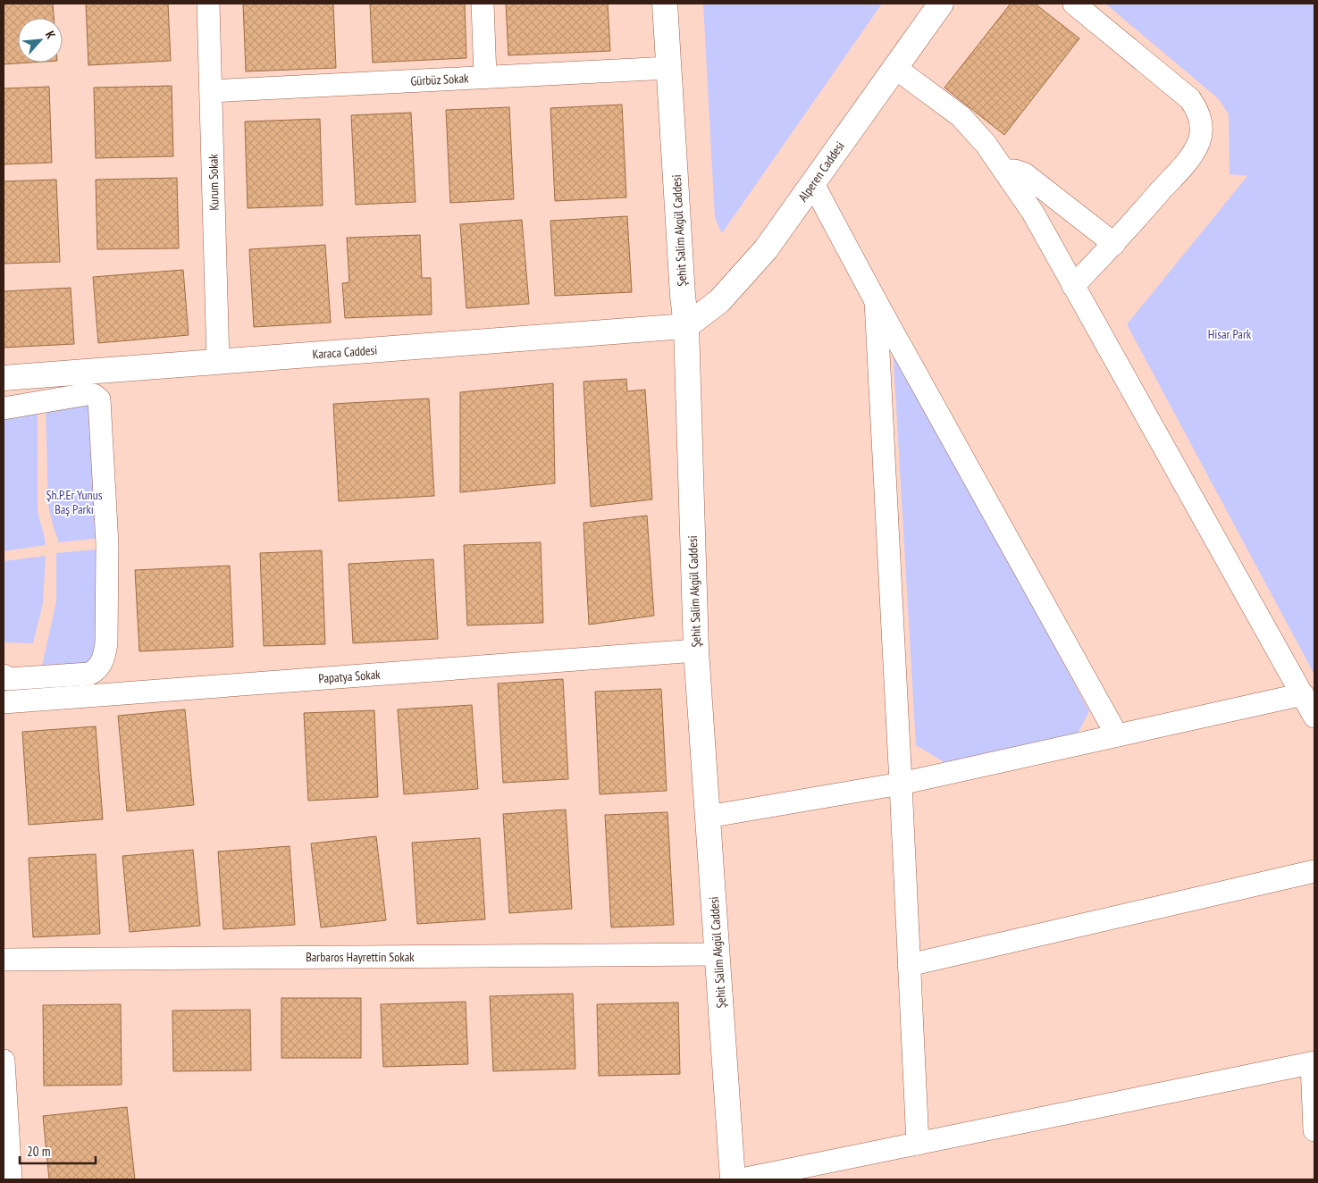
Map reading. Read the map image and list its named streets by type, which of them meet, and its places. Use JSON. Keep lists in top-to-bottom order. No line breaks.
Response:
{"streets":{"main road":["Alperen Caddesi","Şehit Salim Akgül Caddesi","Karaca Caddesi"],"street":["Gürbüz Sokak","Kurum Sokak","Papatya Sokak","Barbaros Hayrettin Sokak"]},"crossings":[["Gürbüz Sokak","Kurum Sokak"],["Gürbüz Sokak","Şehit Salim Akgül Caddesi"],["Alperen Caddesi","Şehit Salim Akgül Caddesi"],["Alperen Caddesi","Karaca Caddesi"],["Kurum Sokak","Karaca Caddesi"],["Şehit Salim Akgül Caddesi","Karaca Caddesi"],["Şehit Salim Akgül Caddesi","Papatya Sokak"],["Şehit Salim Akgül Caddesi","Barbaros Hayrettin Sokak"]],"parks":["Hisar Park","Şh.P.Er Yunus Baş Parkı"],"scale_bar":"20 m","north":"top right"}
